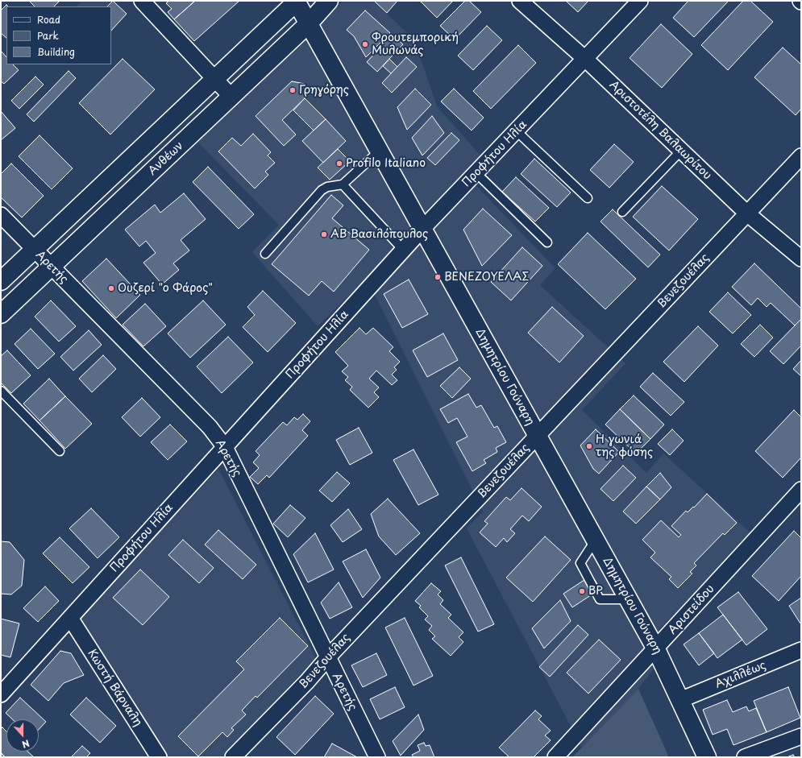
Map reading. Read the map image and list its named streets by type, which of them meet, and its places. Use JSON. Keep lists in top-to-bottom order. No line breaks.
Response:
{"streets":{"main road":["Ανθέων","Δημητρίου Γούναρη"],"street":["Αριστοτέλη Βαλαωρίτου","Προφήτου Ηλία","Αρετής","Βενεζουέλας","Αριστείδου","Αχιλλέως","Κωστή Βάρναλη"]},"crossings":[["Αριστοτέλη Βαλαωρίτου","Προφήτου Ηλία"],["Αριστοτέλη Βαλαωρίτου","Βενεζουέλας"],["Προφήτου Ηλία","Αρετής"],["Προφήτου Ηλία","Δημητρίου Γούναρη"],["Προφήτου Ηλία","Κωστή Βάρναλη"],["Ανθέων","Αρετής"],["Ανθέων","Δημητρίου Γούναρη"],["Αρετής","Βενεζουέλας"],["Βενεζουέλας","Δημητρίου Γούναρη"],["Δημητρίου Γούναρη","Αριστείδου"],["Δημητρίου Γούναρη","Αχιλλέως"]],"places":["Φρουτεμπορική Μυλωνάς","Γρηγόρης","Profilo Italiano","ΑΒ Βασιλόπουλος","ΒΕΝΕΖΟΥΕΛΑΣ","Ουζερί \"ο Φάρος\"","Η γωνιά της φύσης","BP"],"legend":["Road","Park","Building"],"north":"bottom"}
